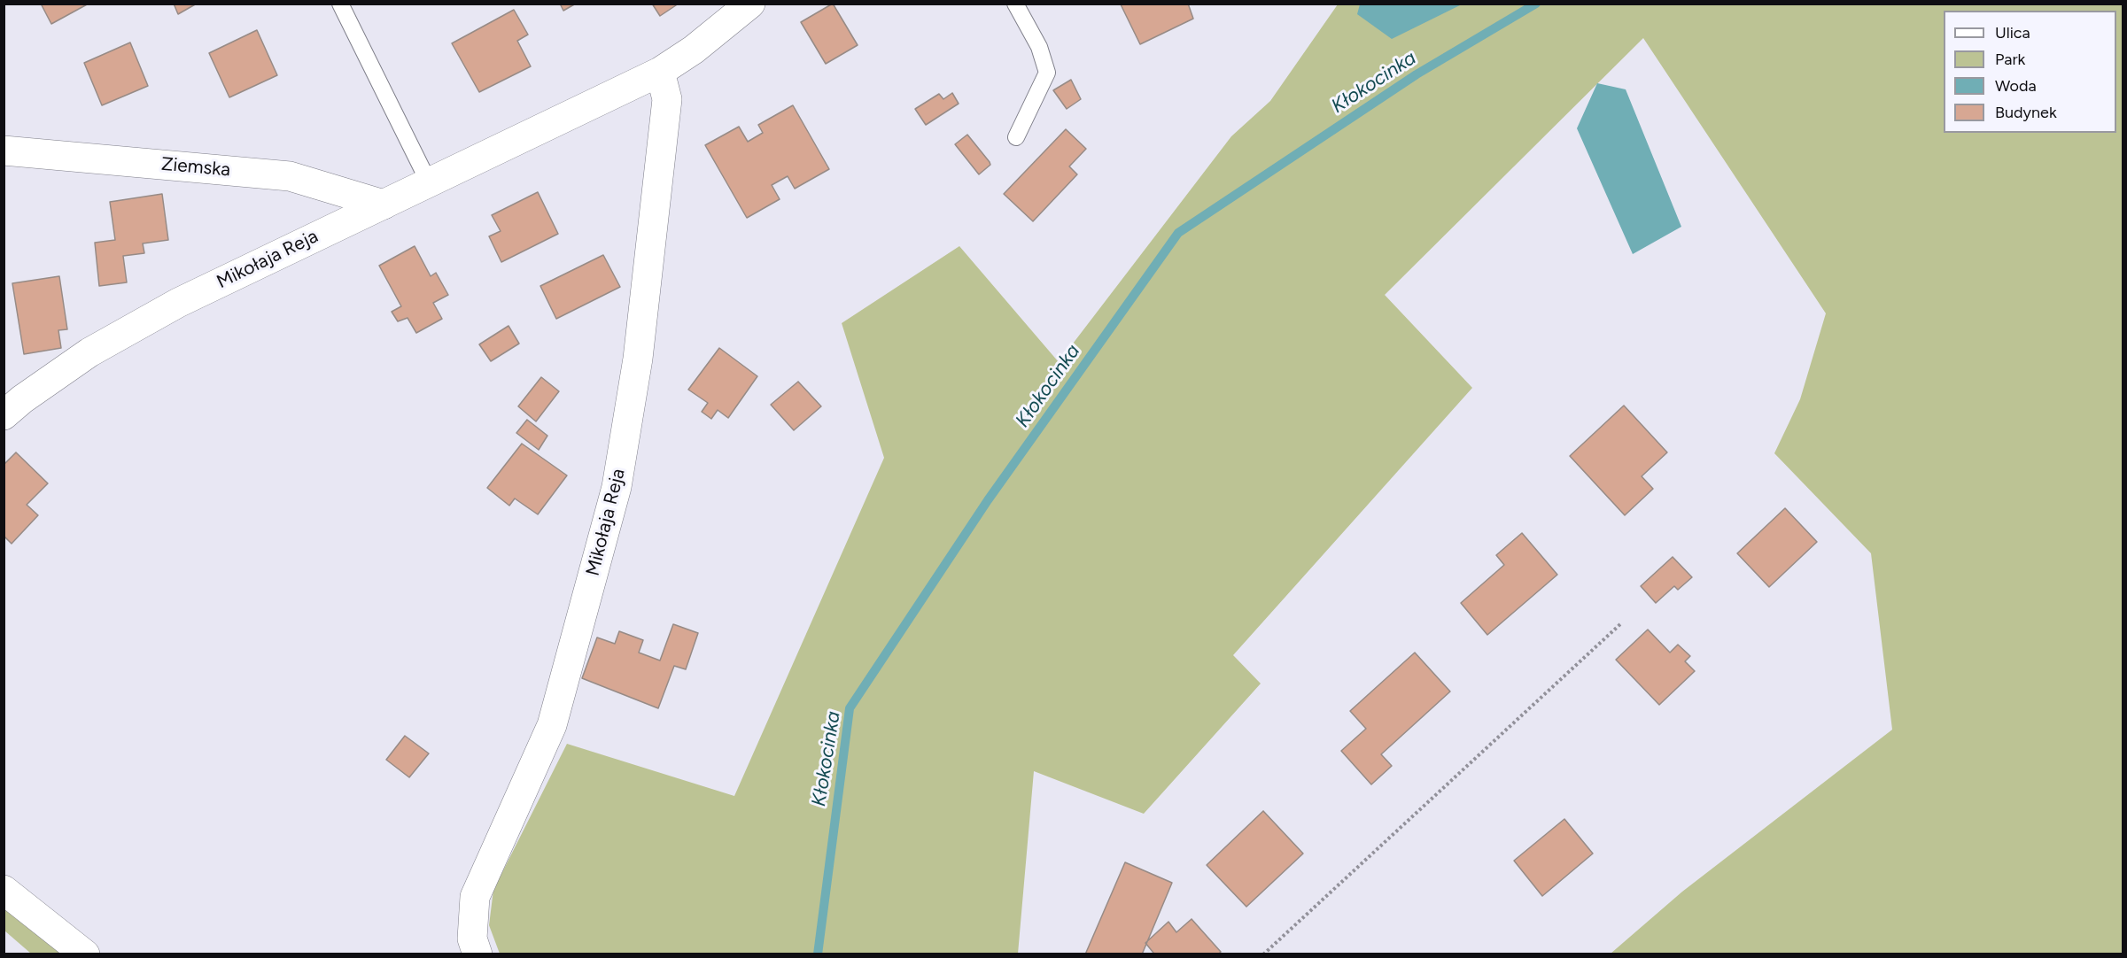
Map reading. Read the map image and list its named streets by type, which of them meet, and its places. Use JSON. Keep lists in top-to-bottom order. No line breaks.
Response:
{"streets":{"street":["Ziemska","Mikołaja Reja"]},"crossings":[["Ziemska","Mikołaja Reja"]],"water":["Kłokocinka"],"legend":["Ulica","Park","Woda","Budynek"]}
